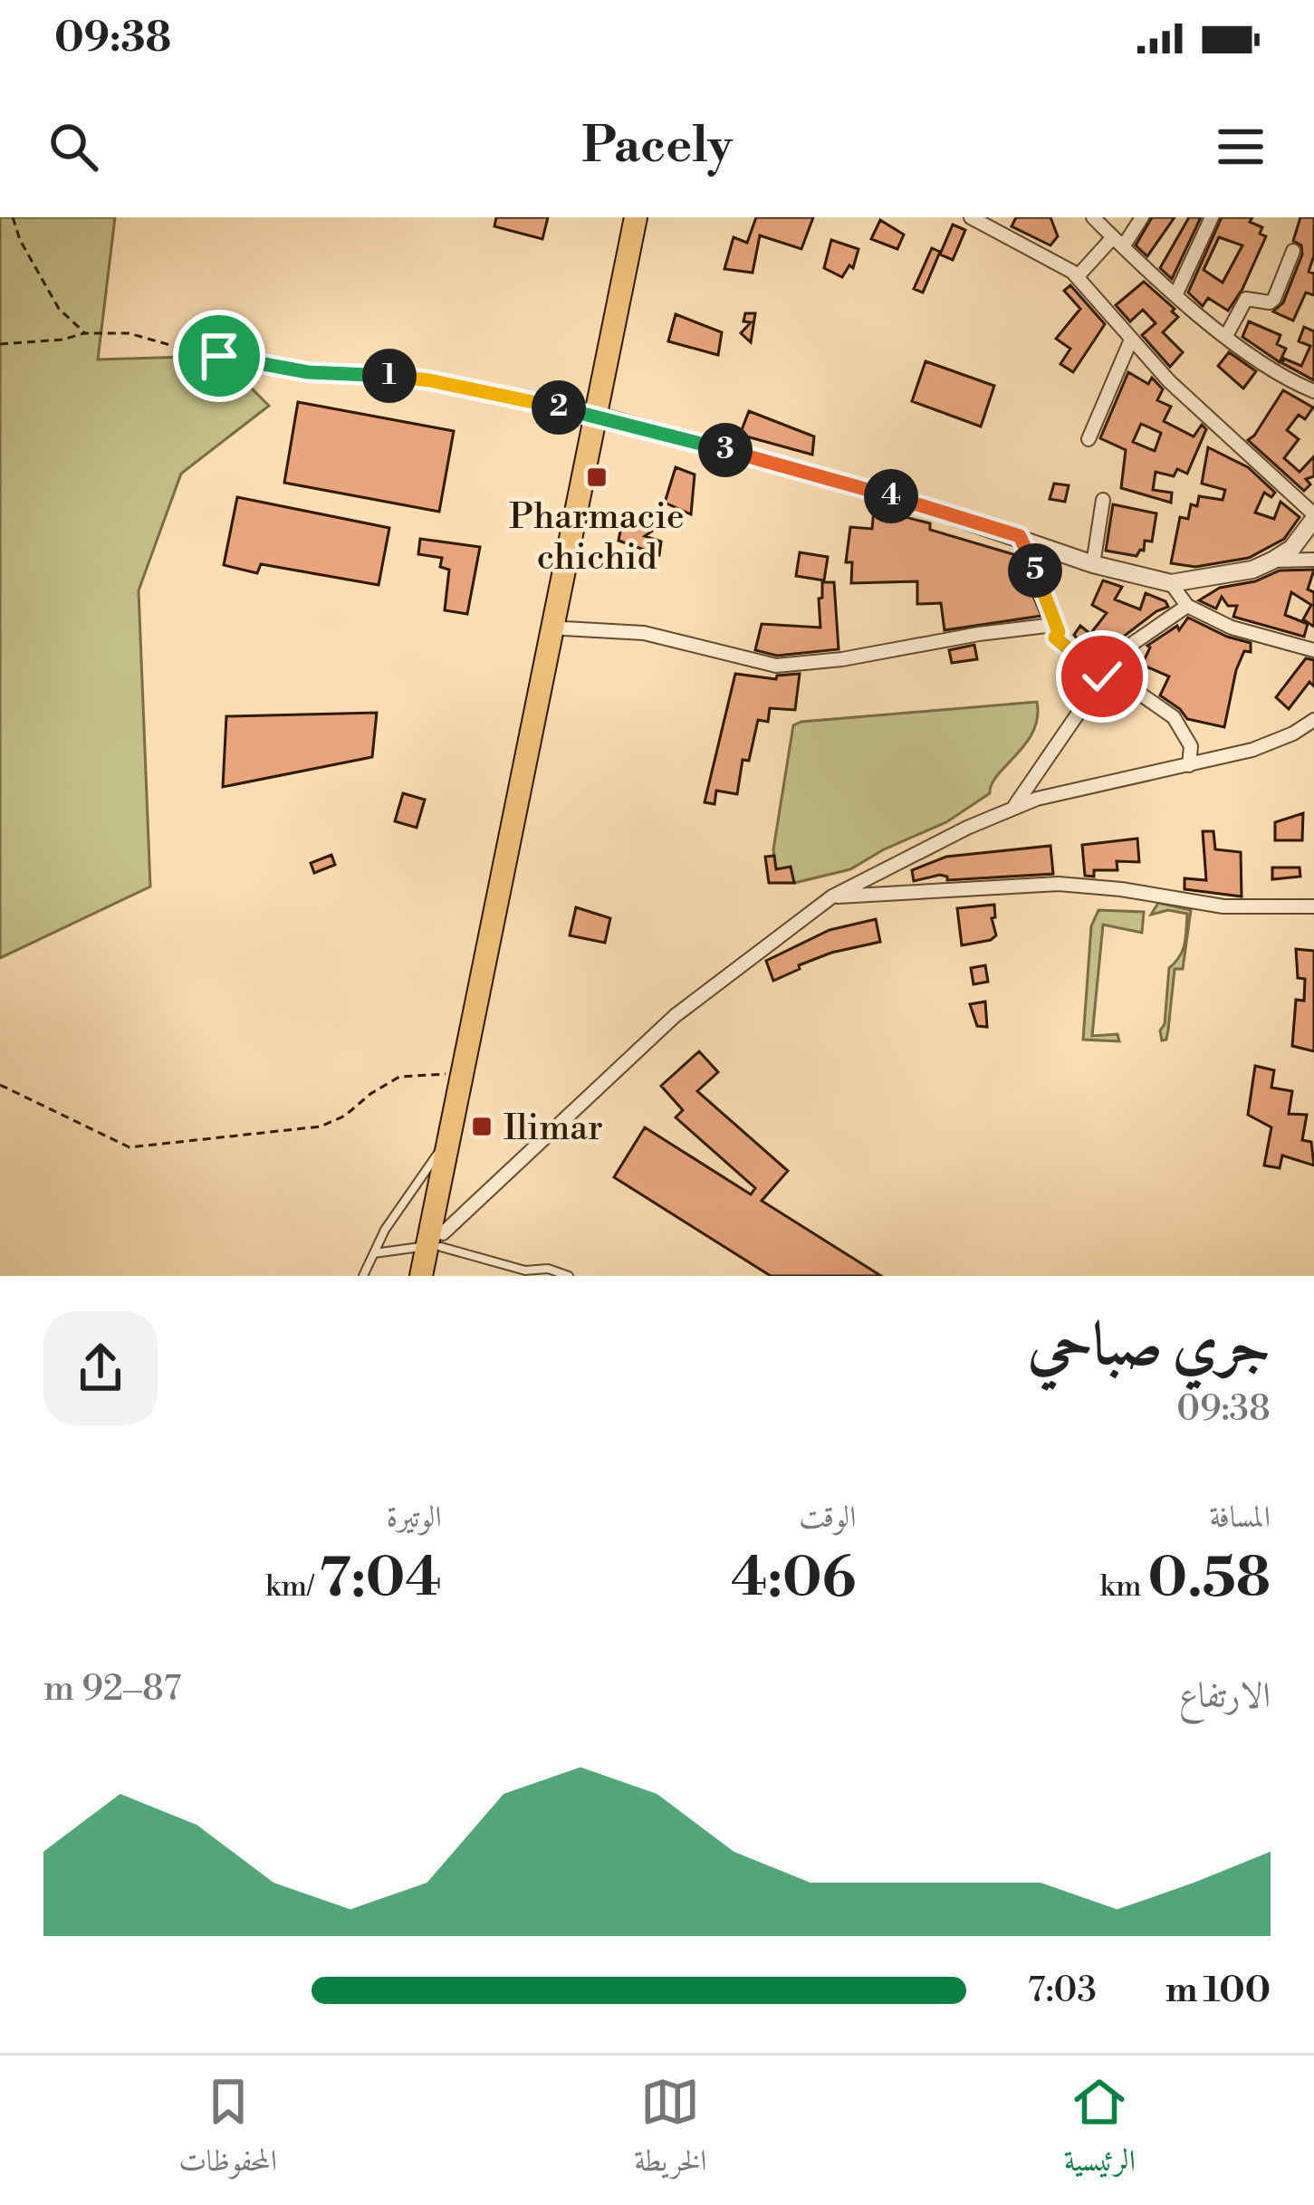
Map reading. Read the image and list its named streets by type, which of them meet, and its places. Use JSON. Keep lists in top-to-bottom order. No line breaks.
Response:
{"places":{"transit":["Pharmacie chichid","Ilimar"]},"page":{"status":"09:38","header":"Pacely","pins":["1","2","3","4","5"],"heading":["جري صباحي","09:38"],"stats":[["المسافة","0.58 km"],["الوقت","4:06"],["الوتيرة","7:04 /km"]],"chart":["الارتفاع","87–92 m"],"list":[{"name":"100 m","note":"7:03"}],"tabs":["الرئيسية","الخريطة","المحفوظات"]}}
